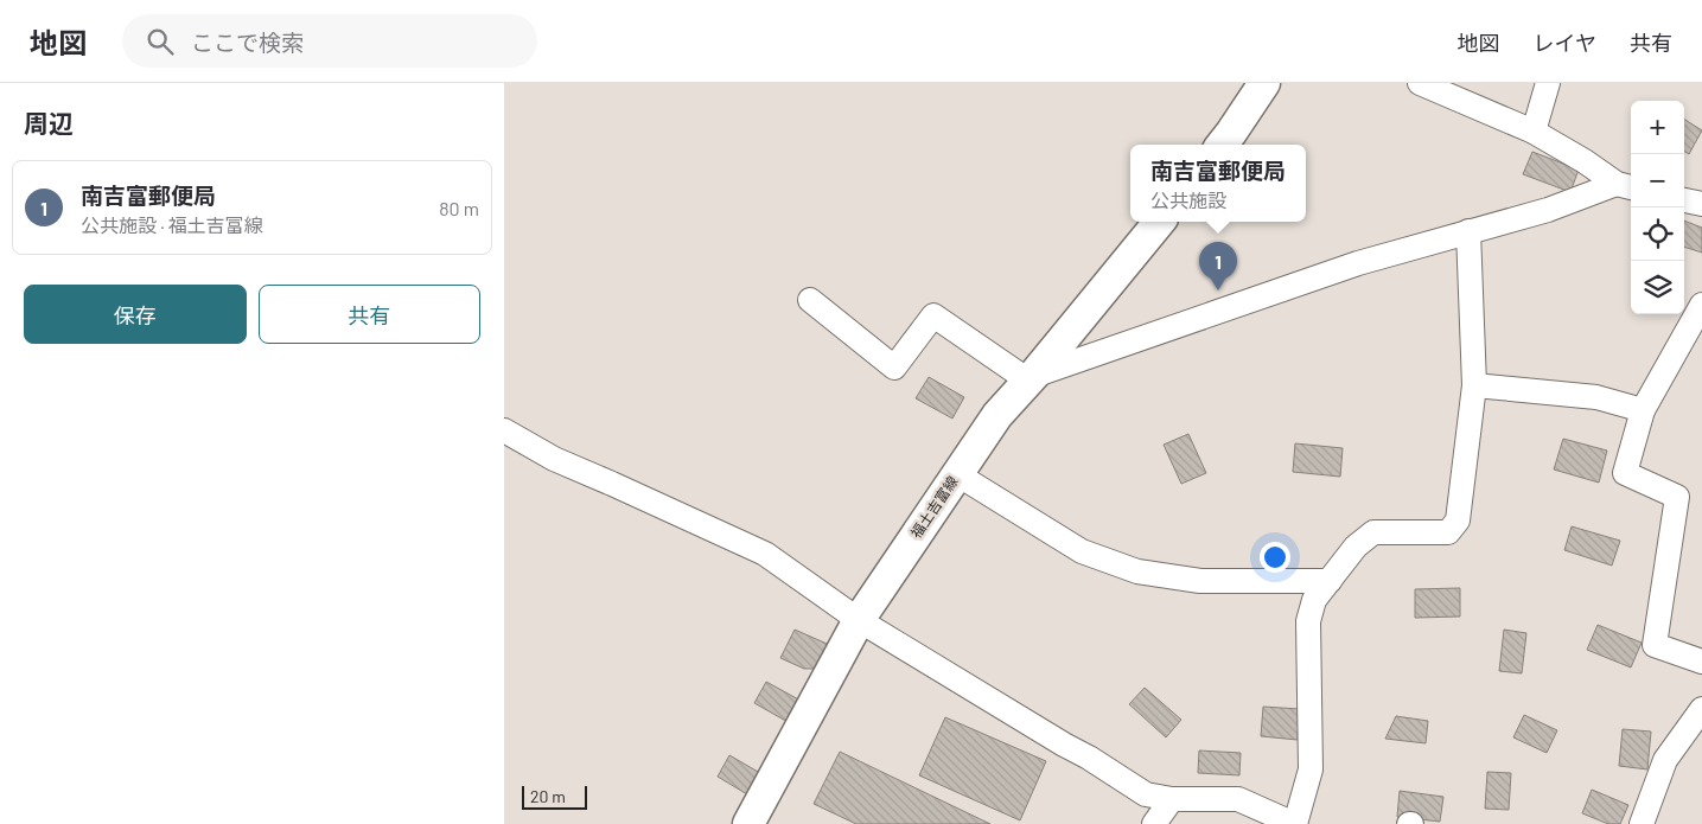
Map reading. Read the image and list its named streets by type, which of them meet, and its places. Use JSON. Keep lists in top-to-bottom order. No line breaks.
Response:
{"streets":{"main road":["福土吉富線"]},"scale_bar":"20 m","page":{"header":"地図","search":"ここで検索","nav":["地図","レイヤ","共有"],"heading":"周辺","map_buttons":["+","−"],"popup":["南吉富郵便局","公共施設"],"list":[{"mark":"1","name":"南吉富郵便局","note":"公共施設 · 福土吉富線","value":"80 m"}],"pins":"1","buttons":["保存","共有"],"scale":"20 m"}}
